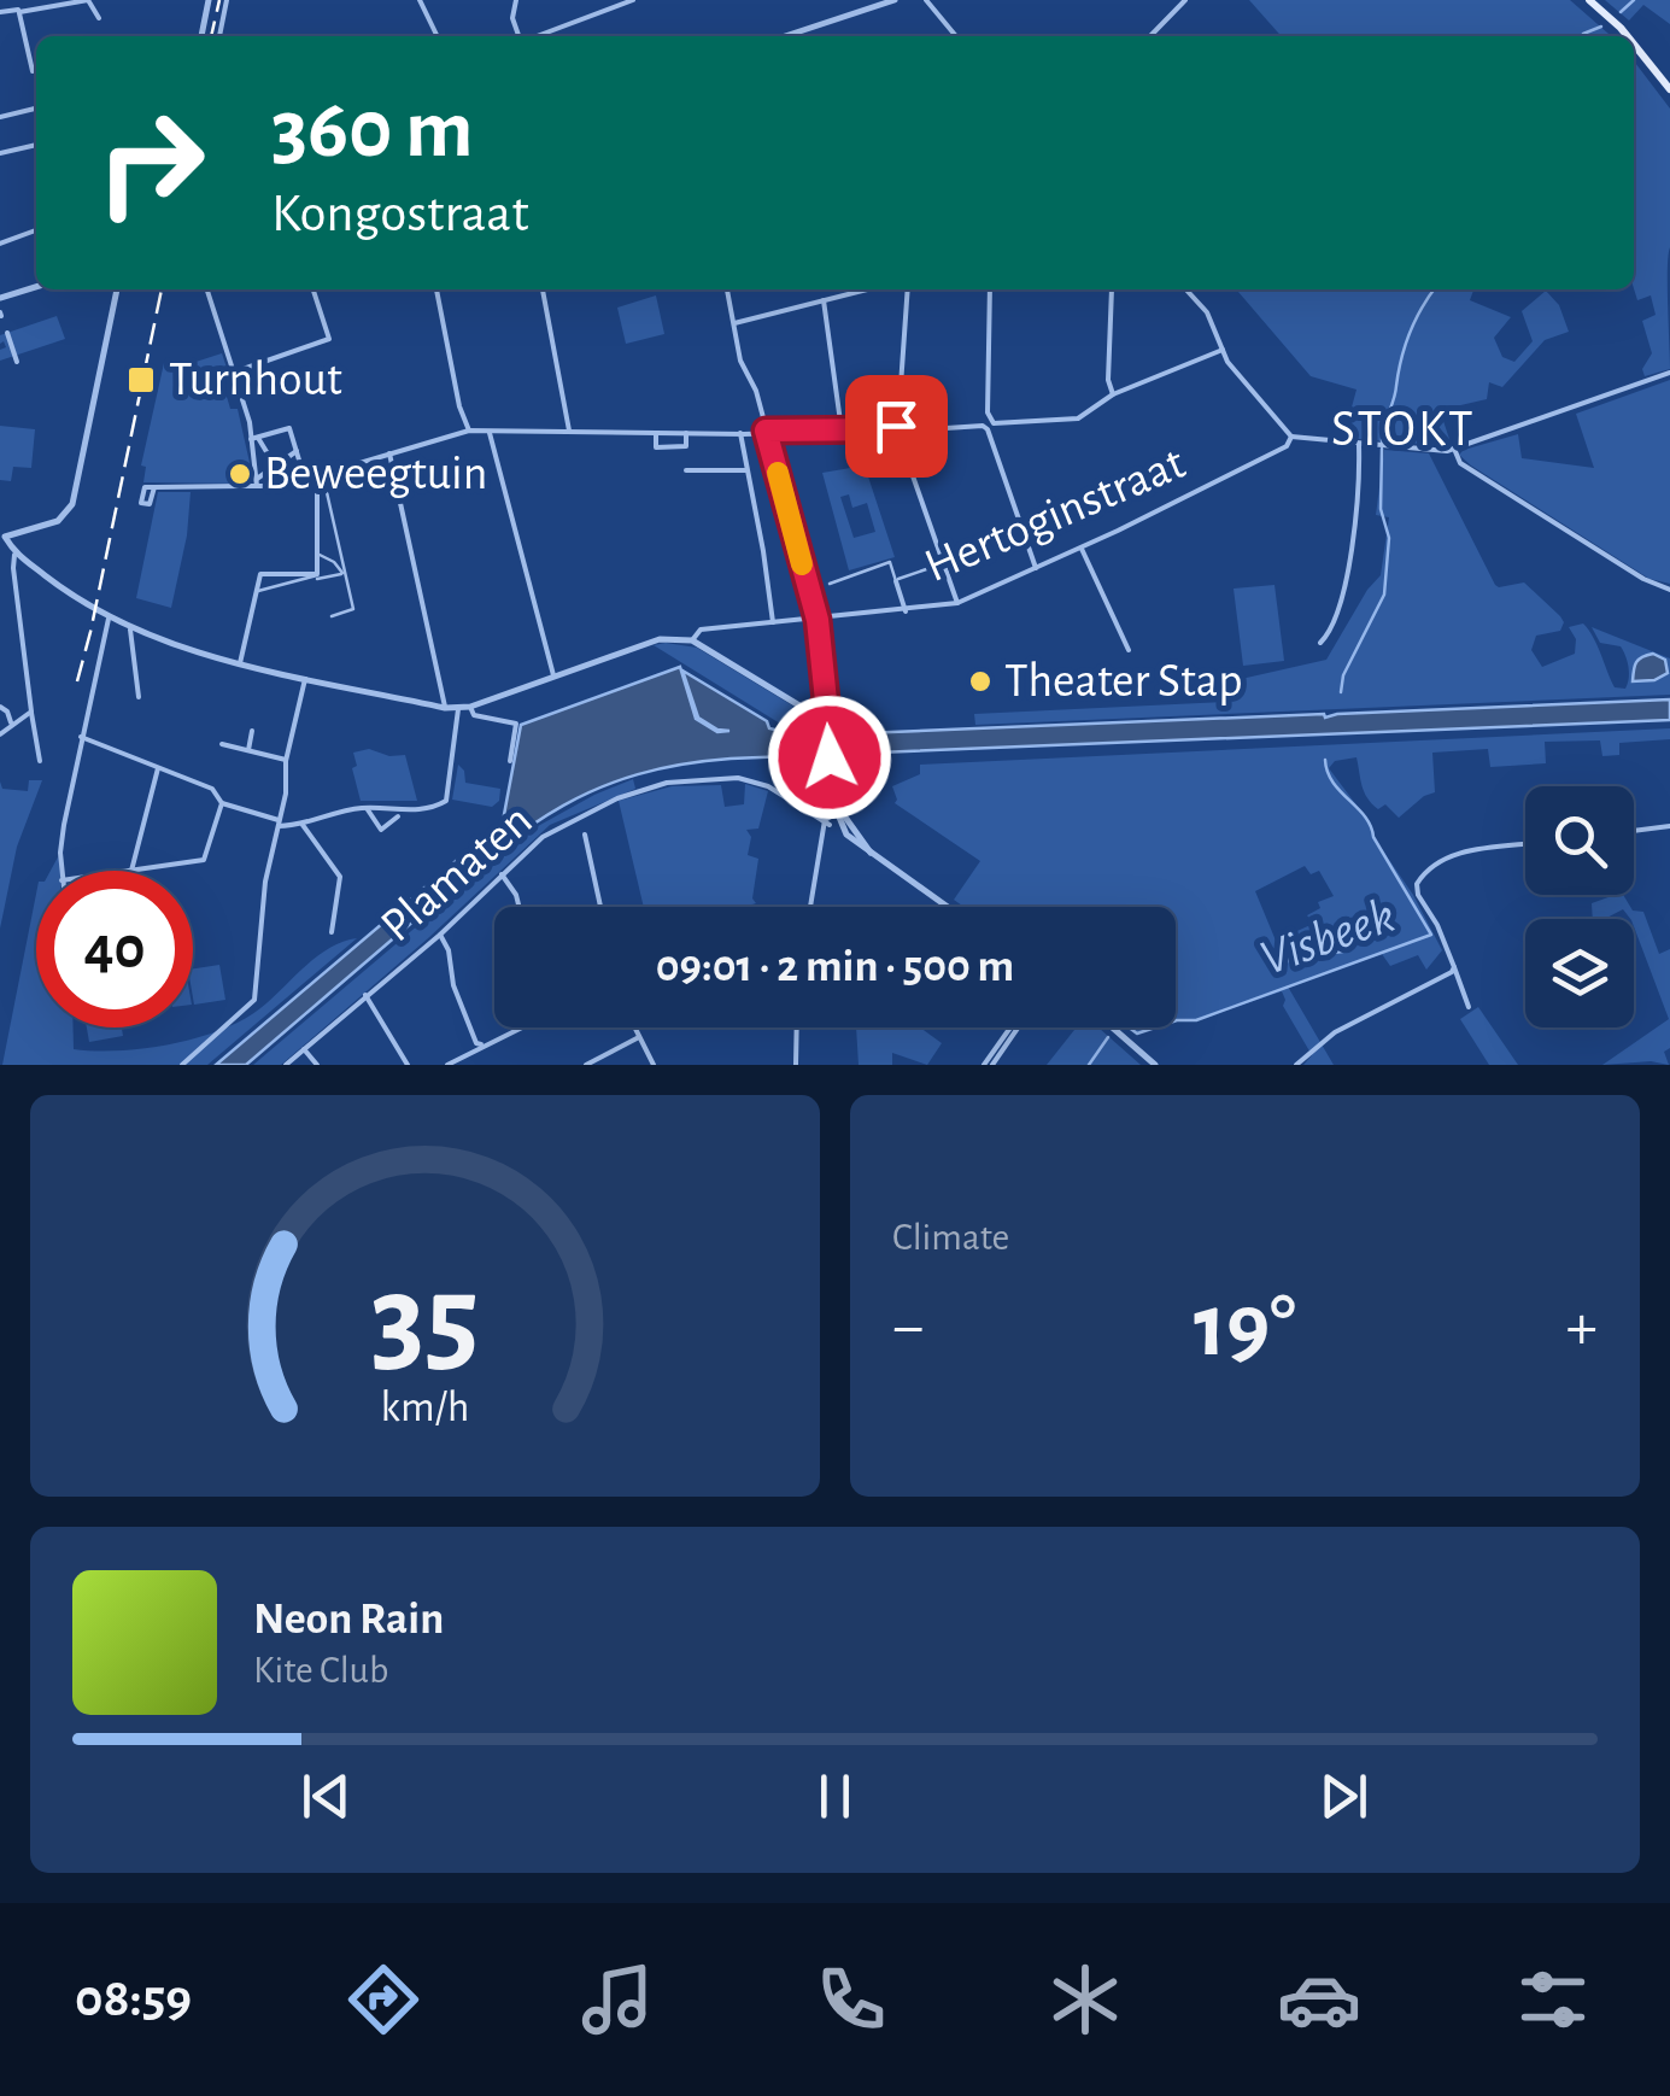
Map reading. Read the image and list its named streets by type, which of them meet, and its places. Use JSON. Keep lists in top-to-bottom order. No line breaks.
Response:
{"streets":{"street":["Hertoginstraat","Plamaten"]},"districts":["STOKT"],"water":["Visbeek"],"places":{"transit":["Turnhout"],"other":["Beweegtuin","Theater Stap"]},"page":{"turn":["360 m","Kongostraat"],"limit":"40","trip":"09:01 · 2 min · 500 m","tile":"Climate","heat":["−","19°","+"],"song":["Neon Rain","Kite Club"],"tabs":"08:59","gauge":["35","km/h"]}}
